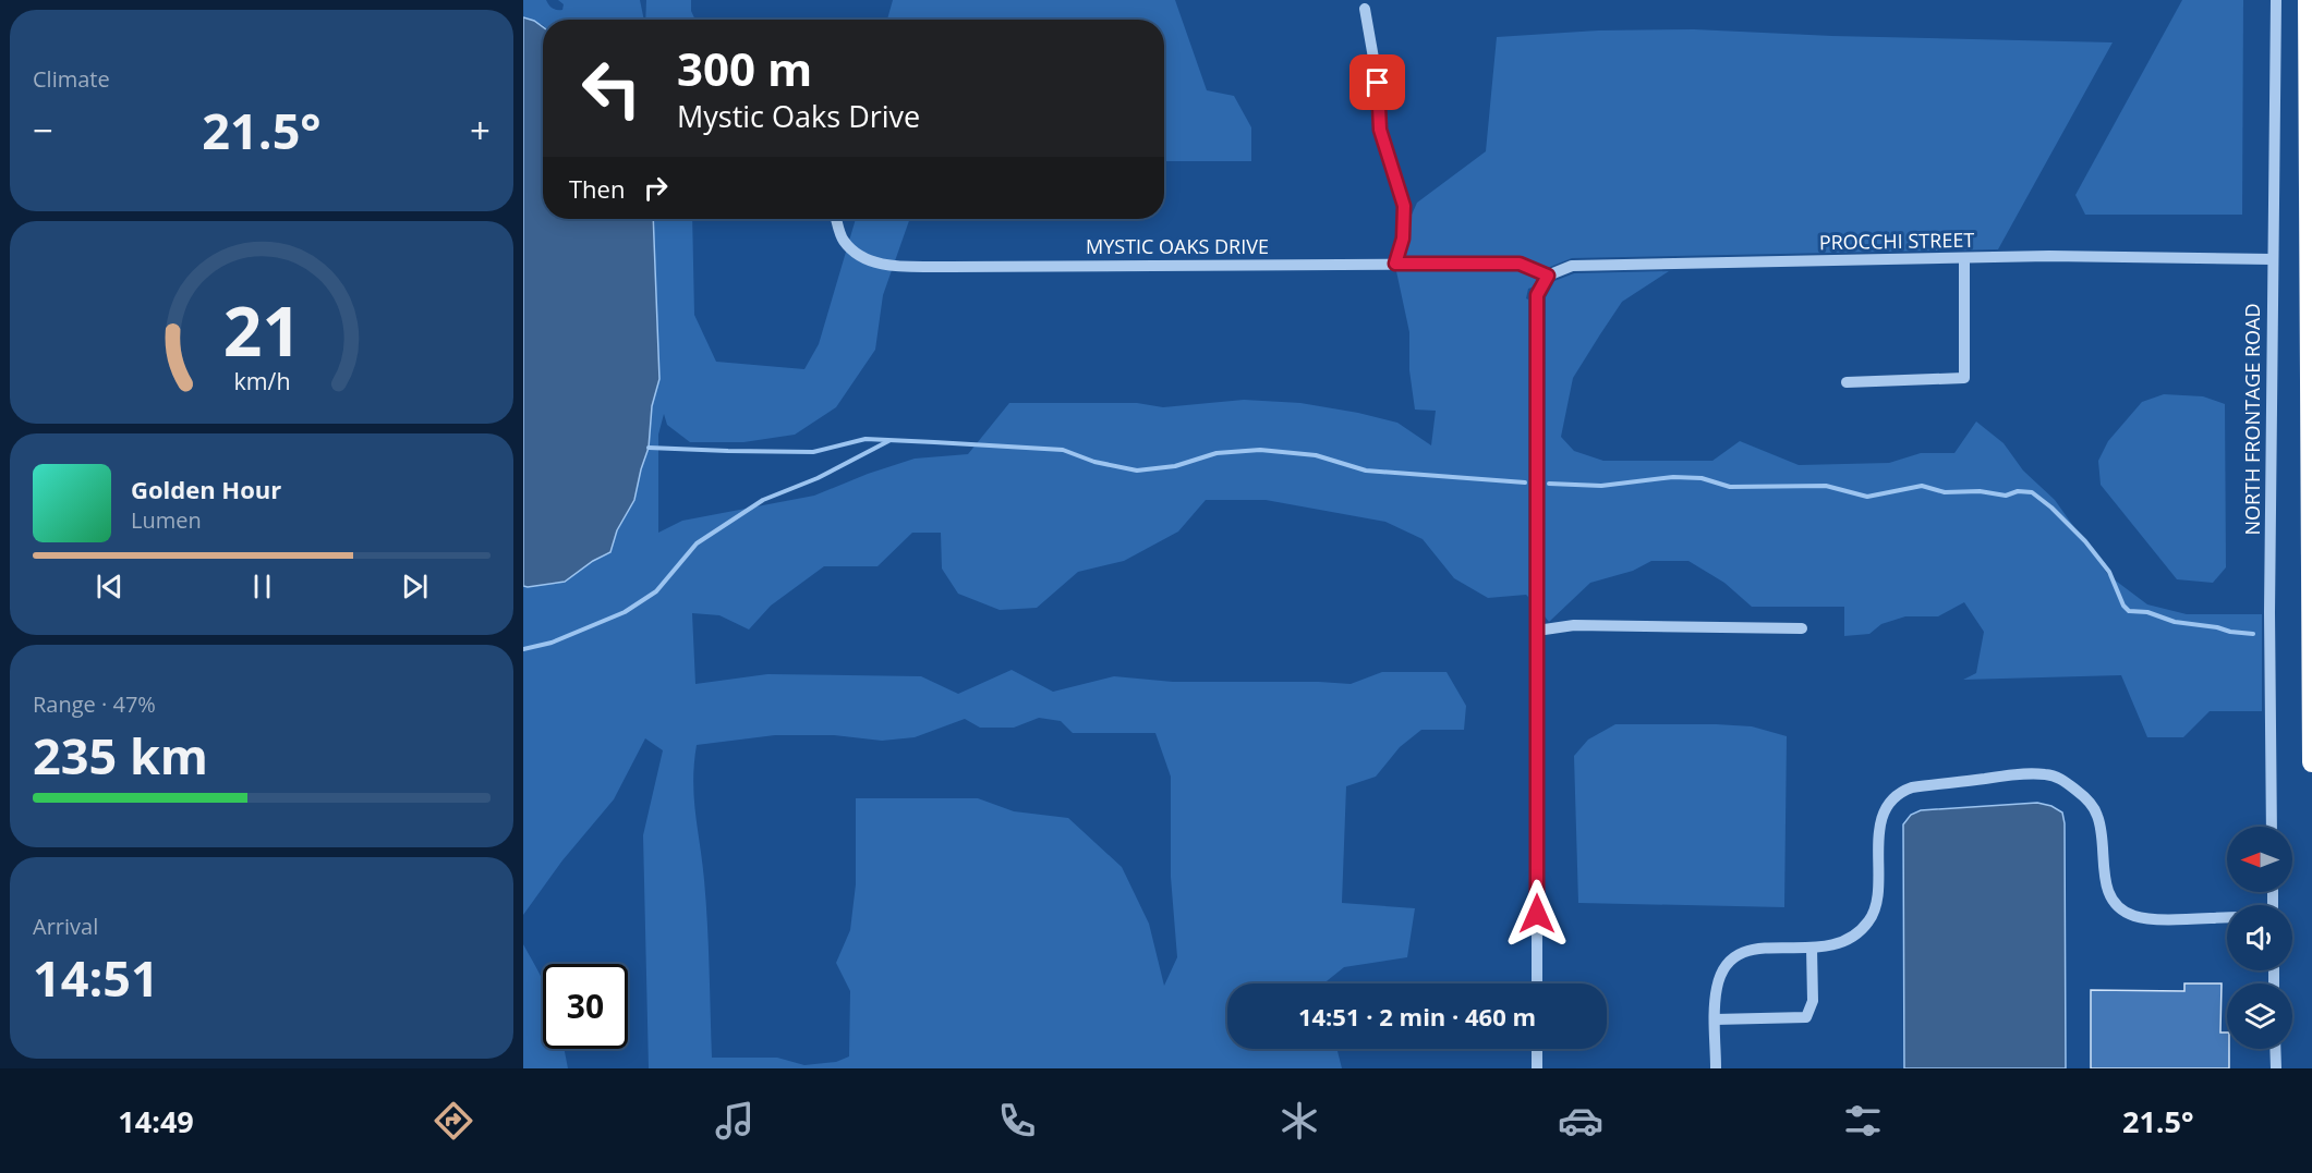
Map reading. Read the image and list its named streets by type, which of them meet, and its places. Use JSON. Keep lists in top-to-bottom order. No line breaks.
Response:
{"streets":{"street":["PROCCHI STREET","MYSTIC OAKS DRIVE","NORTH FRONTAGE ROAD"]},"crossings":[["PROCCHI STREET","MYSTIC OAKS DRIVE"],["PROCCHI STREET","NORTH FRONTAGE ROAD"]],"north":"left","page":{"tile":["Climate",["Range · 47%","235 km"],["Arrival","14:51"]],"turn":["300 m","Mystic Oaks Drive"],"heat":["−","21.5°","+"],"then":"Then","song":["Golden Hour","Lumen"],"limit":"30","trip":"14:51 · 2 min · 460 m","tabs":["14:49","21.5°"],"gauge":["21","km/h"]}}
